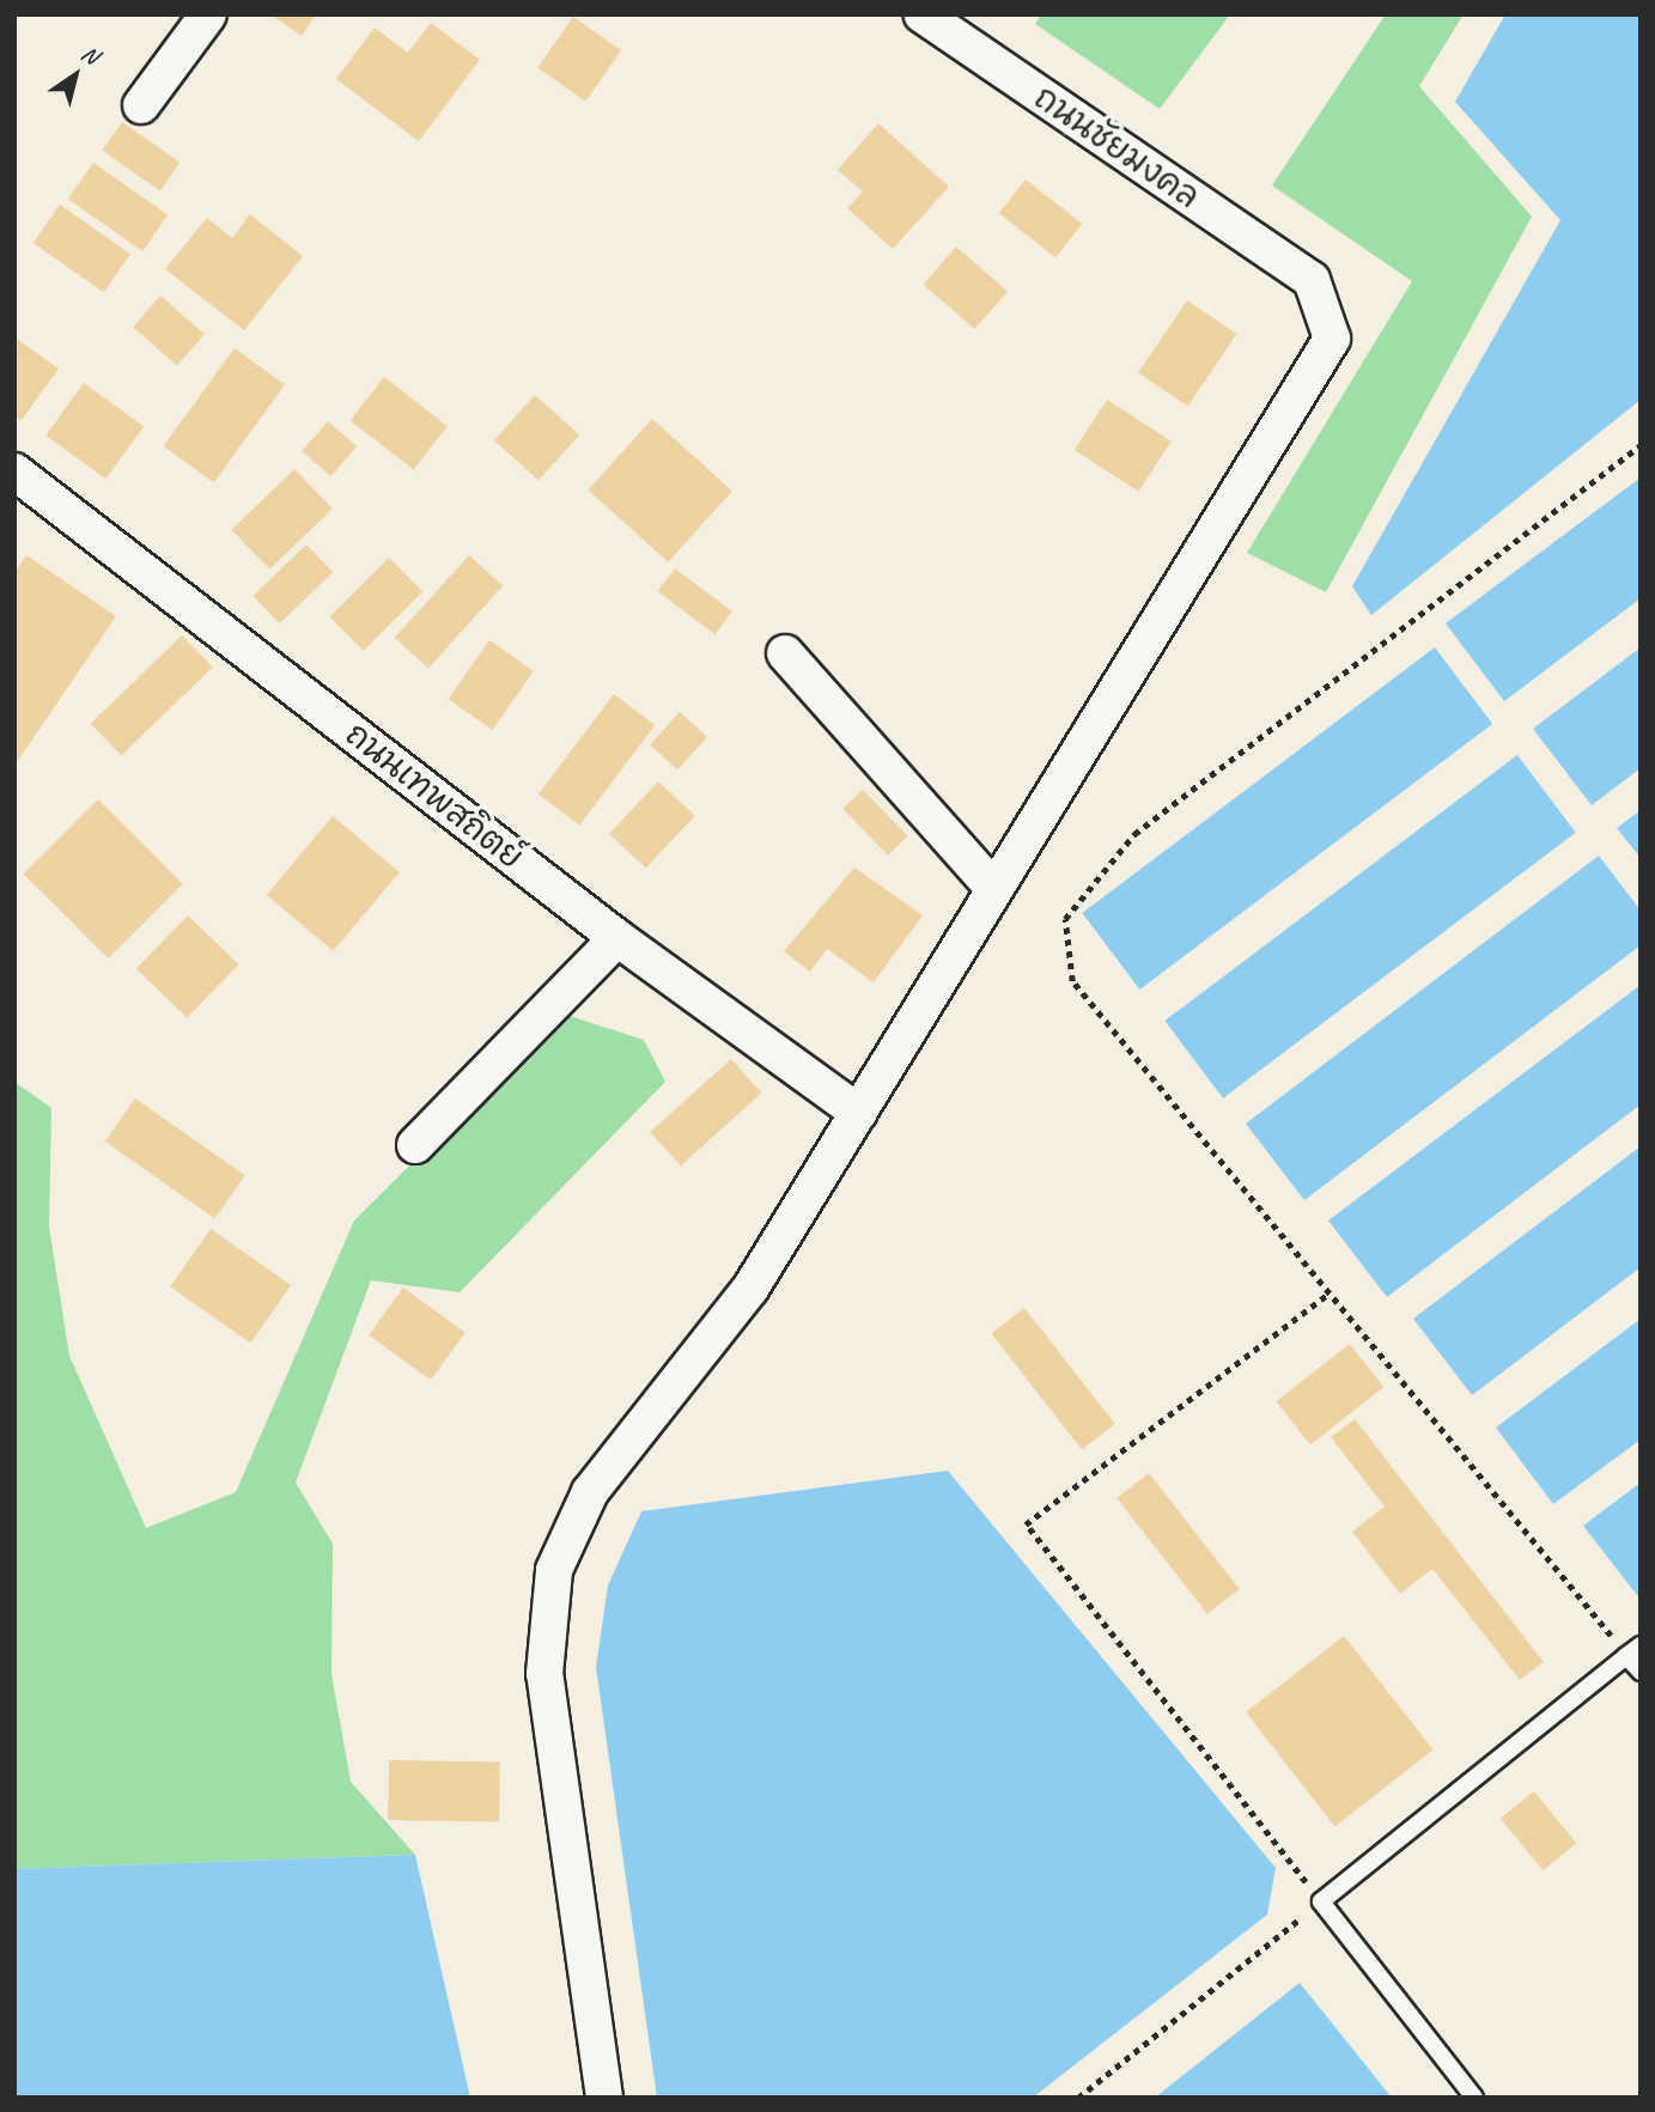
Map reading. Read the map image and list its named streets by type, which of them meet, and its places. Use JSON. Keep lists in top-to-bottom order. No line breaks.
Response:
{"streets":{"street":["ถนนชัยมงคล","ถนนเทพสถิตย์"]},"north":"top right"}
